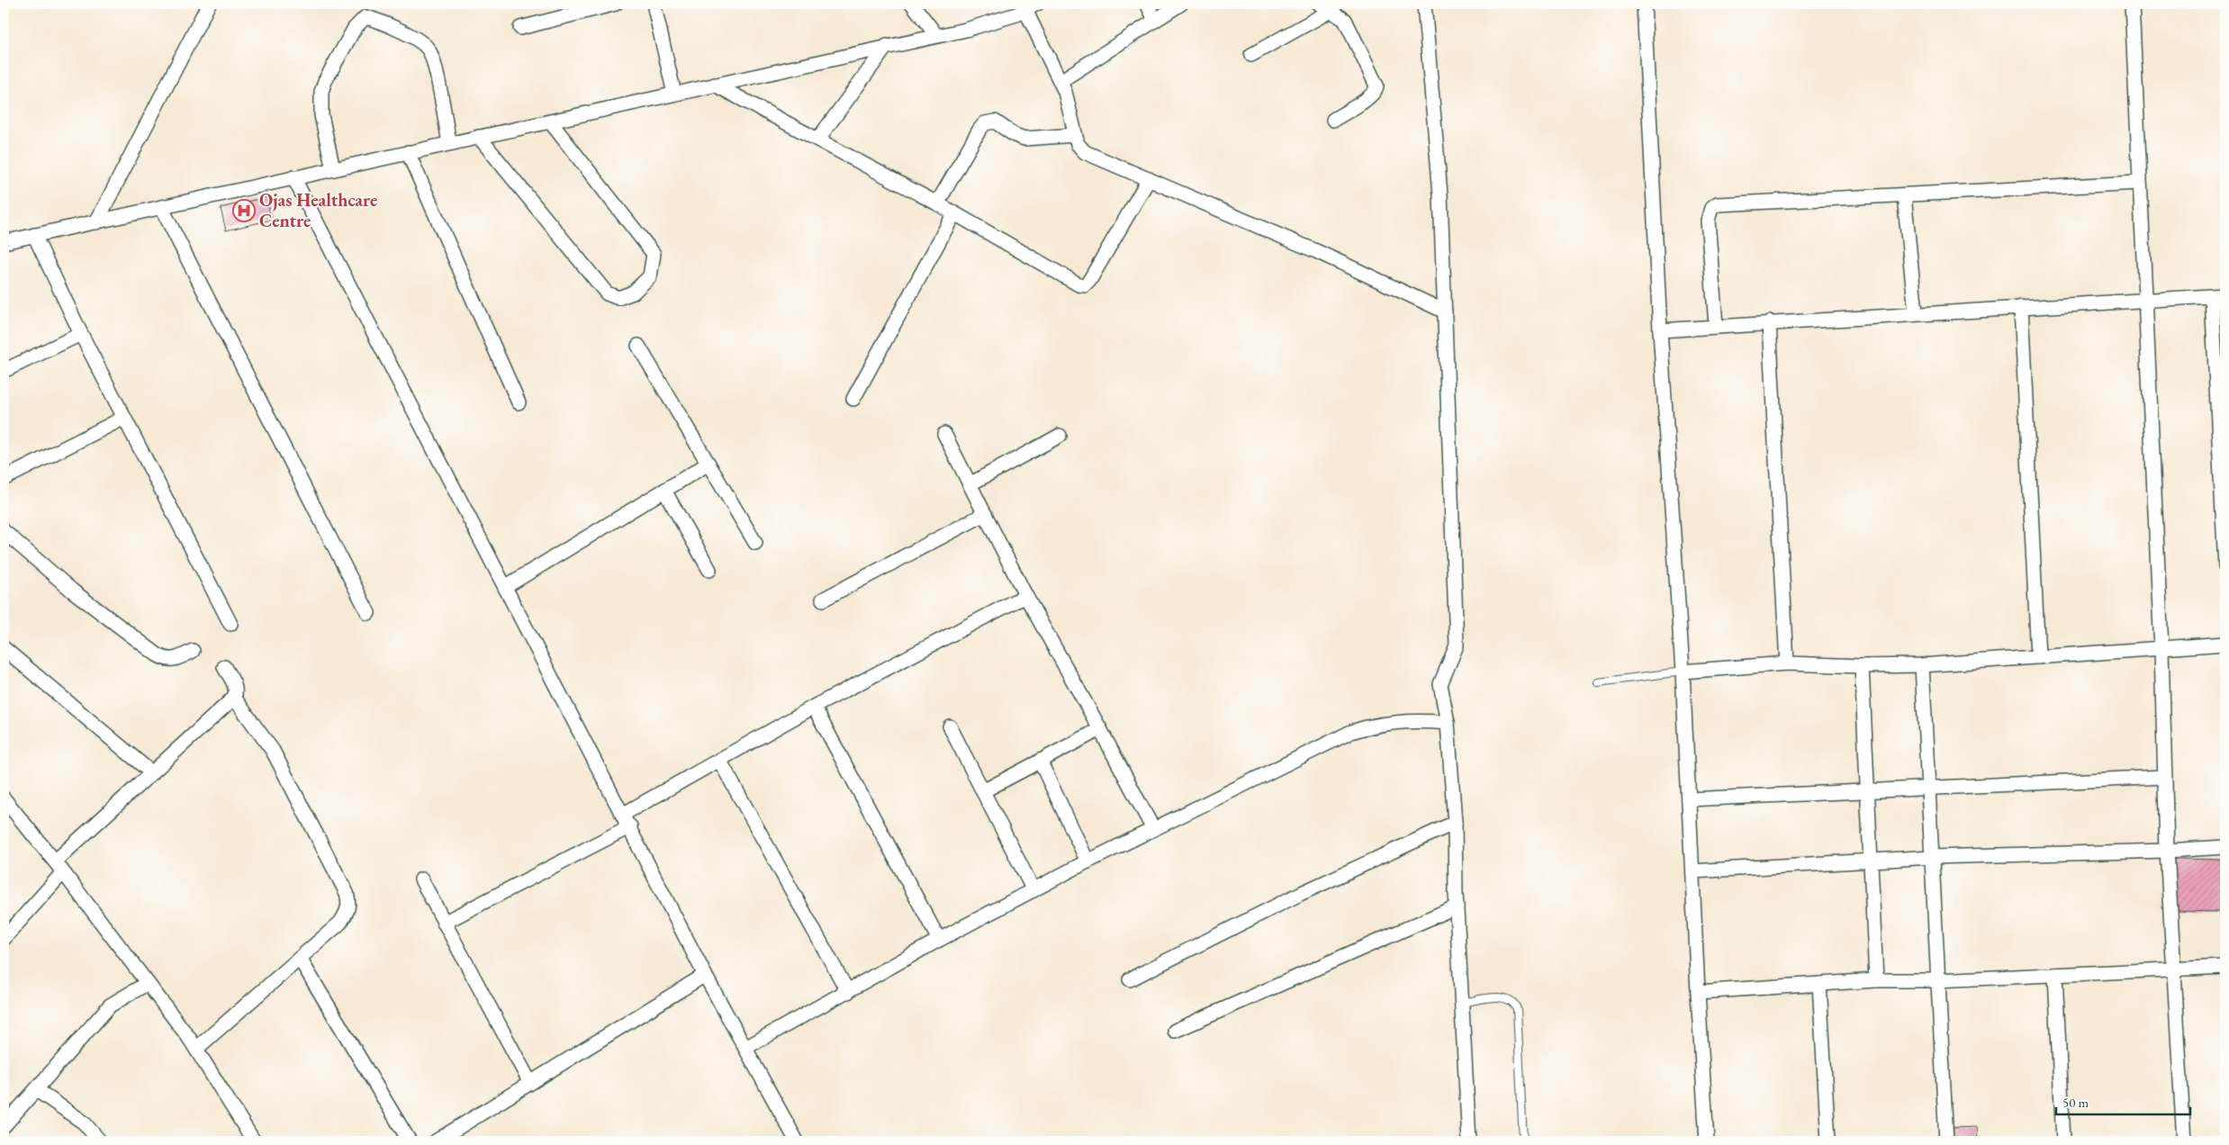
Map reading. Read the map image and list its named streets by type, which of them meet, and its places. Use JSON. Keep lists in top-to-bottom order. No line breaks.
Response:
{"places":{"hospital":["Ojas Healthcare Centre"]},"scale_bar":"50 m"}
